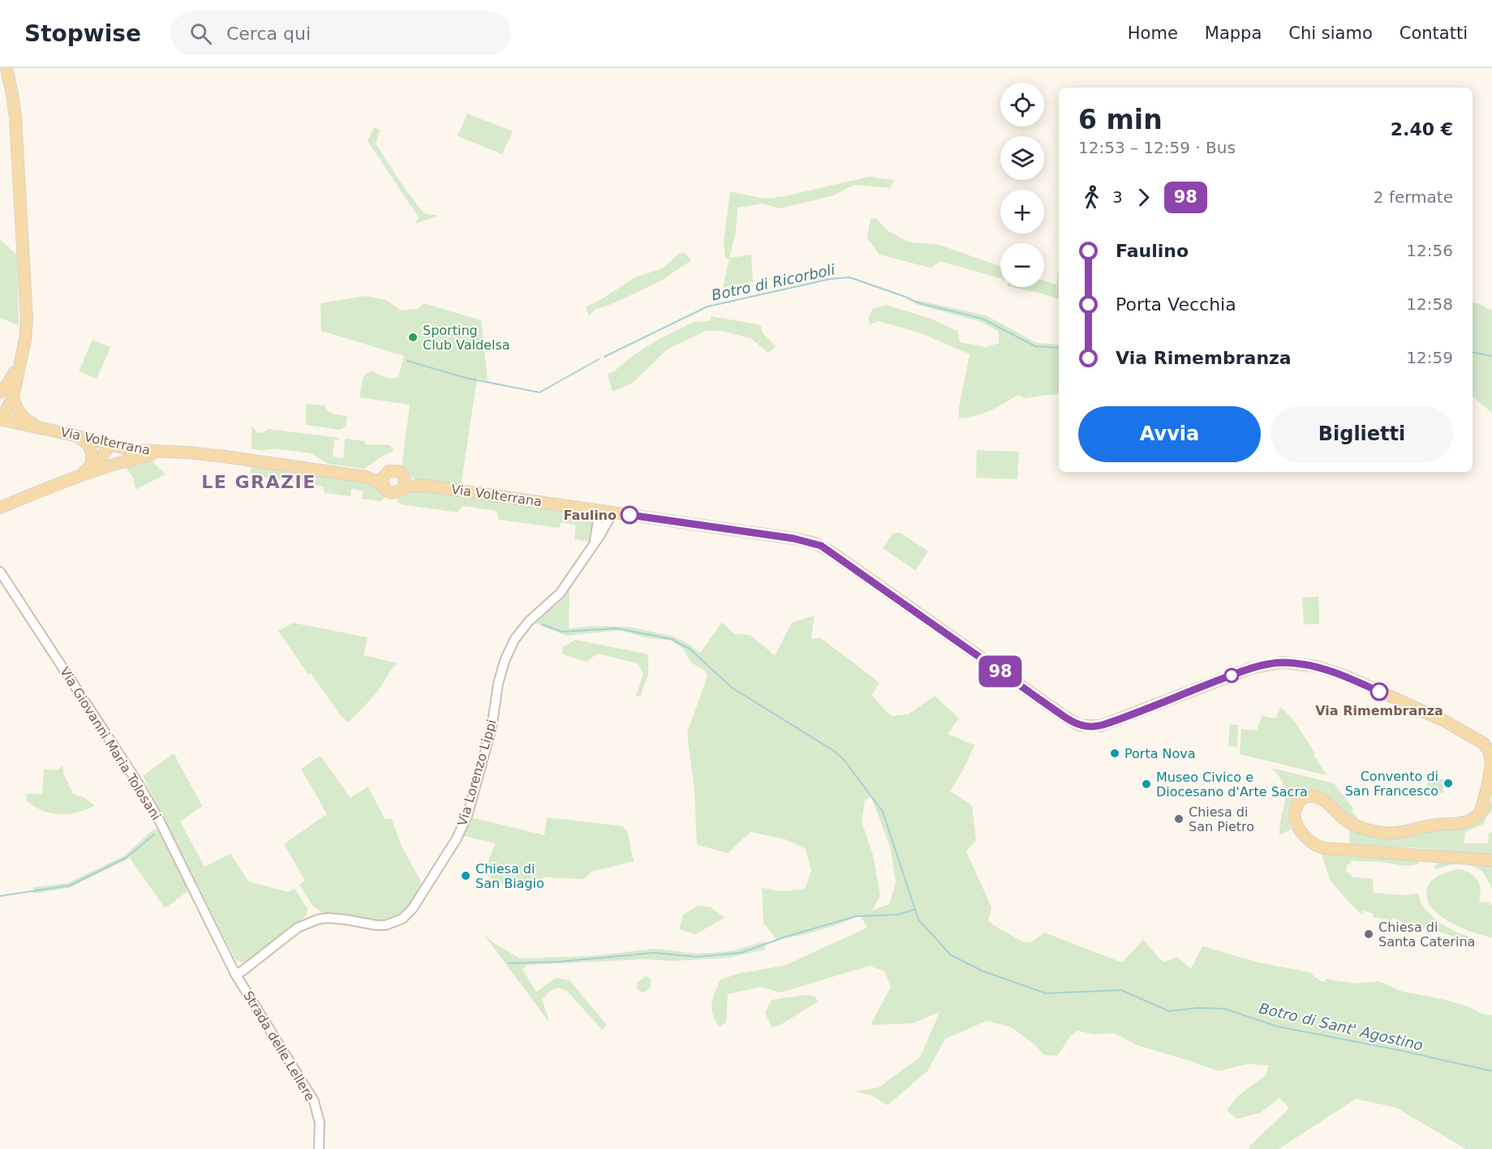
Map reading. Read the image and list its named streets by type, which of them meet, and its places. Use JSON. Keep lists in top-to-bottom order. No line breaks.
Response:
{"streets":{"main road":["Via Volterrana"],"street":["Via Giovanni Maria Tolosani","Via Lorenzo Lippi","Strada delle Lellere"]},"crossings":[["Via Volterrana","Via Lorenzo Lippi"],["Via Giovanni Maria Tolosani","Via Lorenzo Lippi"],["Via Giovanni Maria Tolosani","Strada delle Lellere"],["Via Lorenzo Lippi","Strada delle Lellere"]],"districts":["LE GRAZIE"],"water":["Botro di Ricorboli","Botro di Sant' Agostino"],"places":["Sporting Club Valdelsa","Faulino","Via Rimembranza","Porta Nova","Convento di San Francesco","Museo Civico e Diocesano d'Arte Sacra","Chiesa di San Pietro","Chiesa di San Biagio","Chiesa di Santa Caterina"],"lines":["bus line 98"],"page":{"header":"Stopwise","search":"Cerca qui","nav":["Home","Mappa","Chi siamo","Contatti"],"on_map":"98","map_buttons":["+","−"],"heading":["6 min","12:53 – 12:59 · Bus","2.40 €"],"legs":["3","98","2 fermate"],"list":[{"name":"Faulino","value":"12:56"},{"name":"Porta Vecchia","value":"12:58"},{"name":"Via Rimembranza","value":"12:59"}],"buttons":["Avvia","Biglietti"]}}
